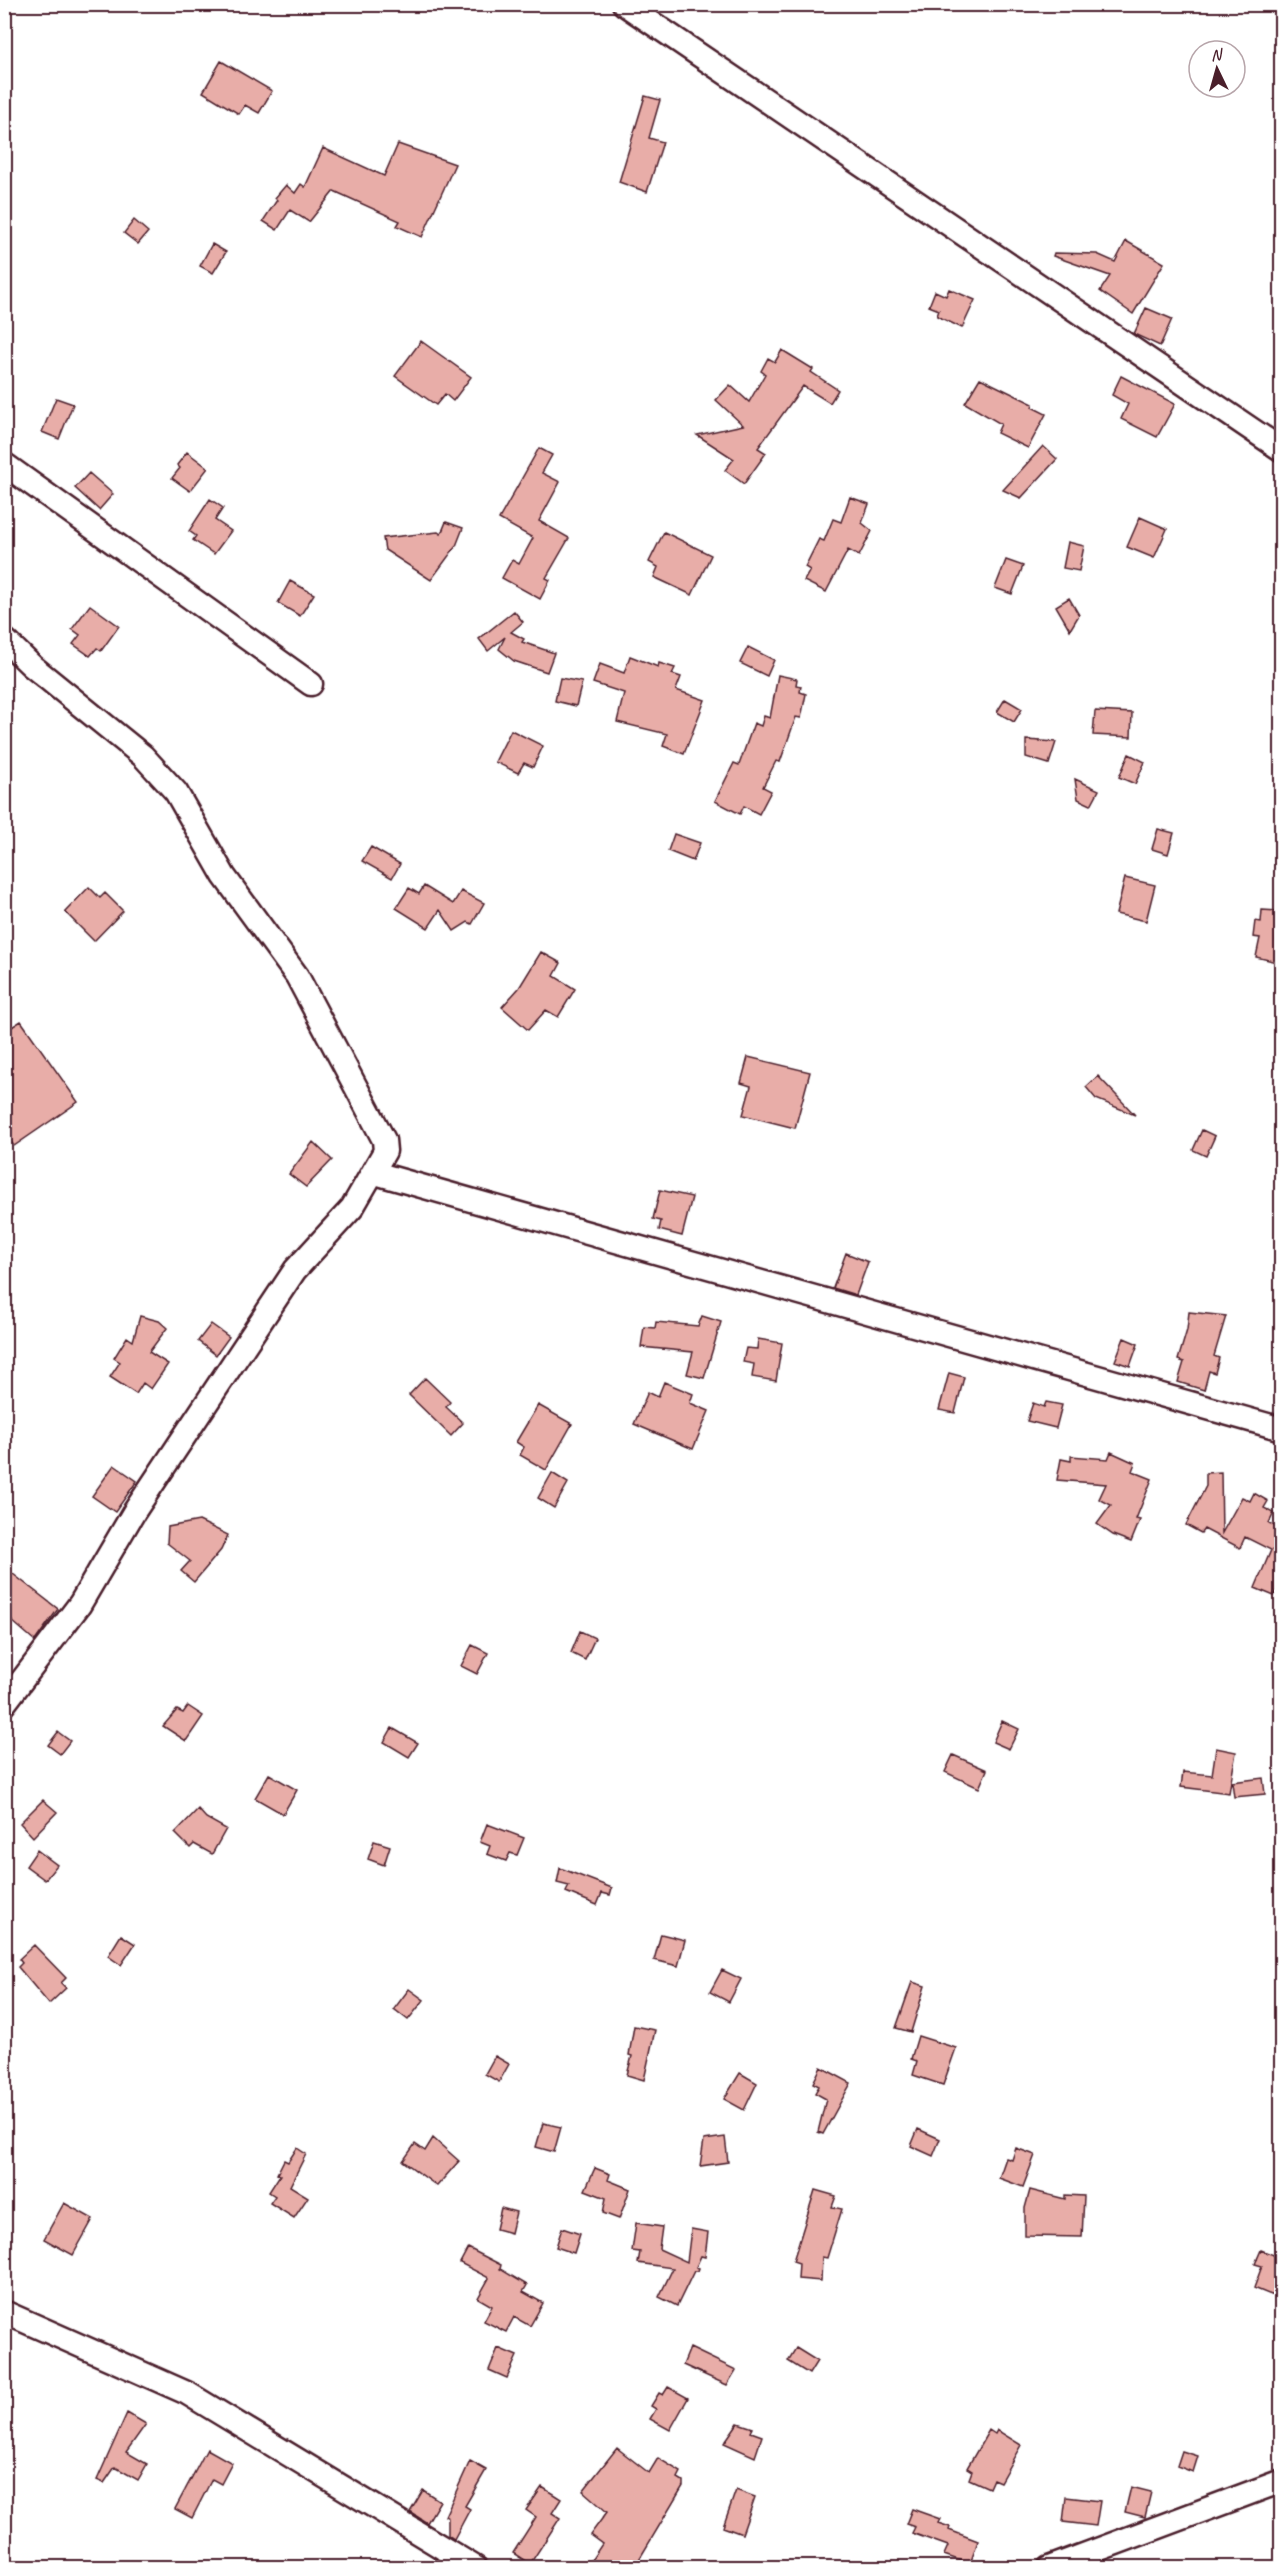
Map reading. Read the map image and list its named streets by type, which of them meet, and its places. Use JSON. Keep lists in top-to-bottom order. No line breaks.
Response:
{"north":"top"}
